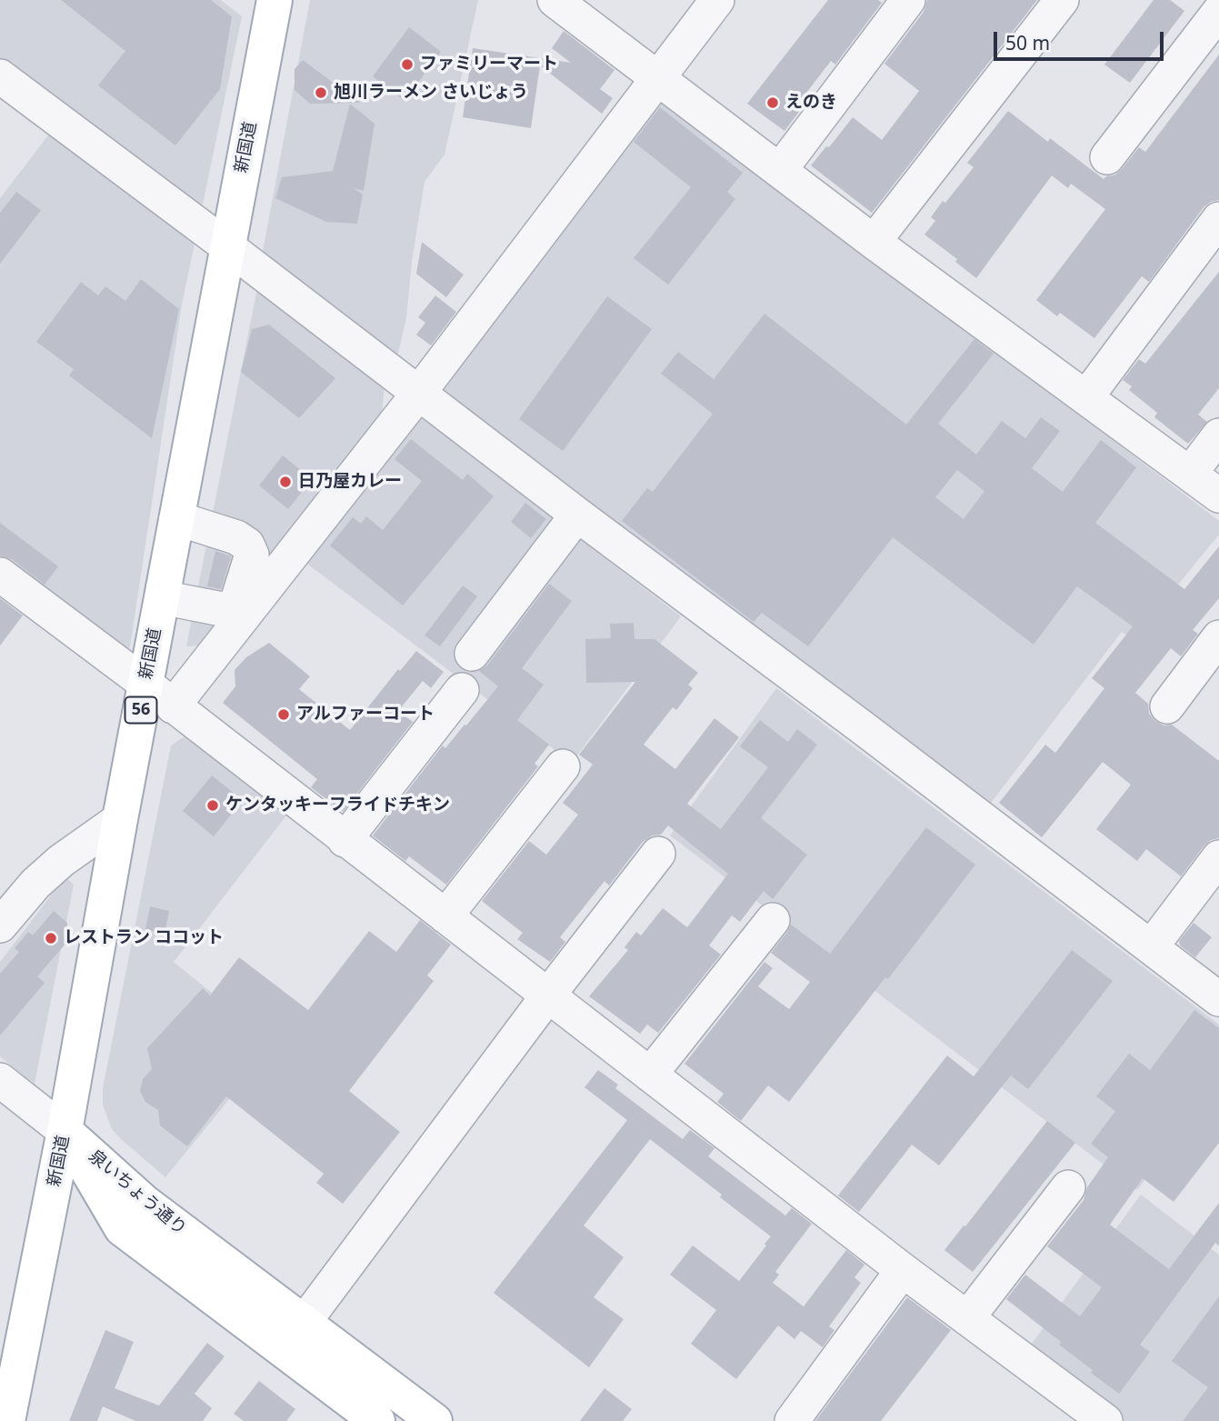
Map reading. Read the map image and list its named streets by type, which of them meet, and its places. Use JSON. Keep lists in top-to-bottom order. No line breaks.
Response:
{"streets":{"main road":["新国道","56","泉いちょう通り"]},"crossings":[["新国道","泉いちょう通り"]],"places":["ファミリーマート","旭川ラーメン さいじょう","えのき","日乃屋カレー","アルファーコート","ケンタッキーフライドチキン","レストラン ココット"],"scale_bar":"50 m"}
